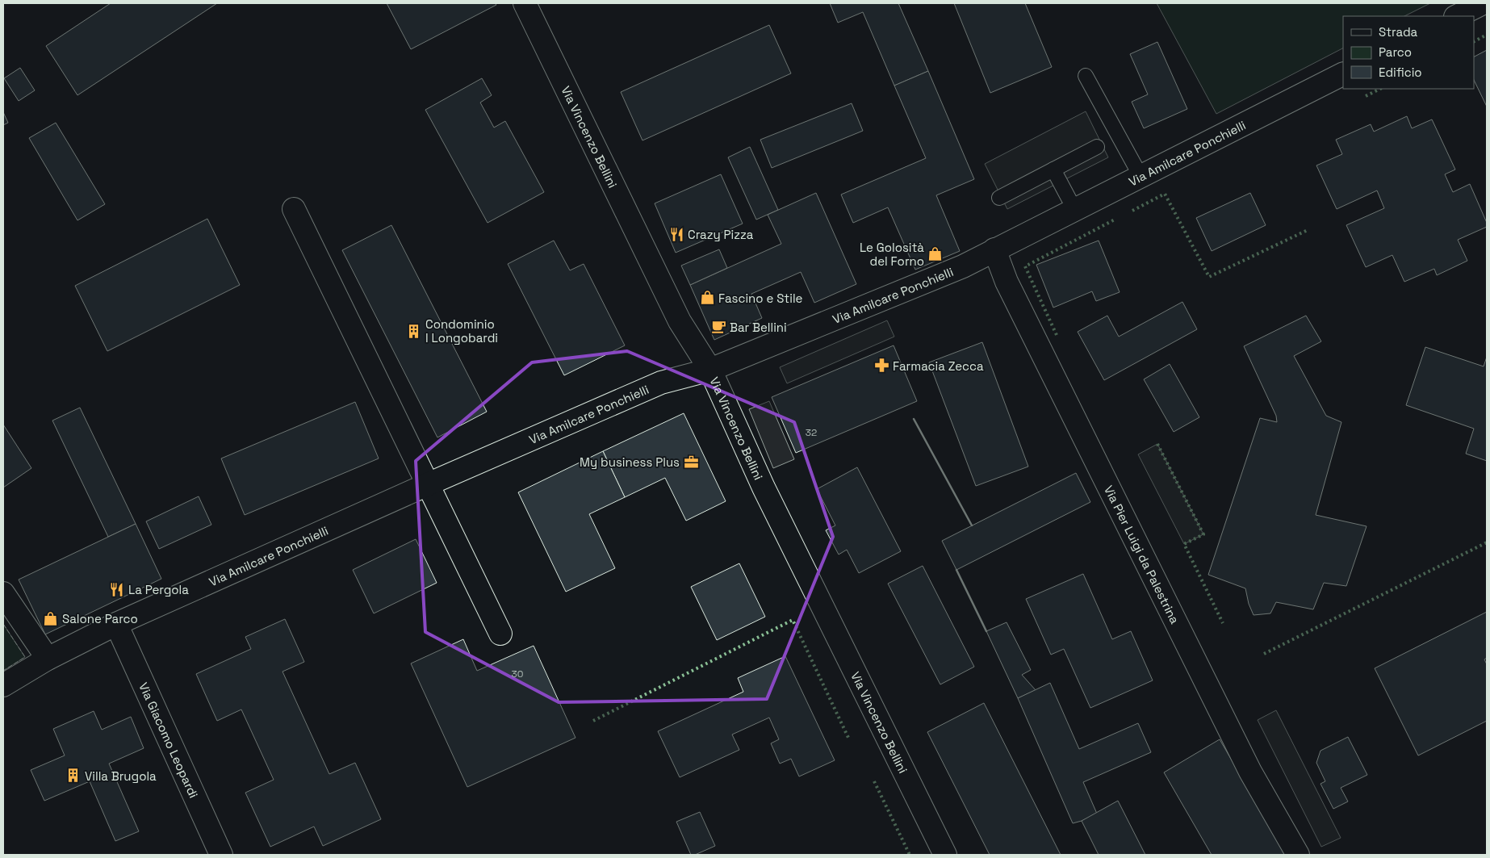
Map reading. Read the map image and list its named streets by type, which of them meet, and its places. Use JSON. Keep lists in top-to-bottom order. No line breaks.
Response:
{"streets":{"street":["Via Vincenzo Bellini","Via Amilcare Ponchielli","Via Pier Luigi da Palestrina","Via Giacomo Leopardi"]},"crossings":[["Via Vincenzo Bellini","Via Amilcare Ponchielli"],["Via Amilcare Ponchielli","Via Pier Luigi da Palestrina"],["Via Amilcare Ponchielli","Via Giacomo Leopardi"]],"places":{"restaurant":["Crazy Pizza","La Pergola"],"shop":["Le Golosità del Forno","Fascino e Stile","Salone Parco"],"cafe":["Bar Bellini"],"building":["Condominio I Longobardi","Villa Brugola"],"pharmacy":["Farmacia Zecca"],"office":["My business Plus"]},"house_numbers":["32","30"],"legend":["Strada","Parco","Edificio"]}
